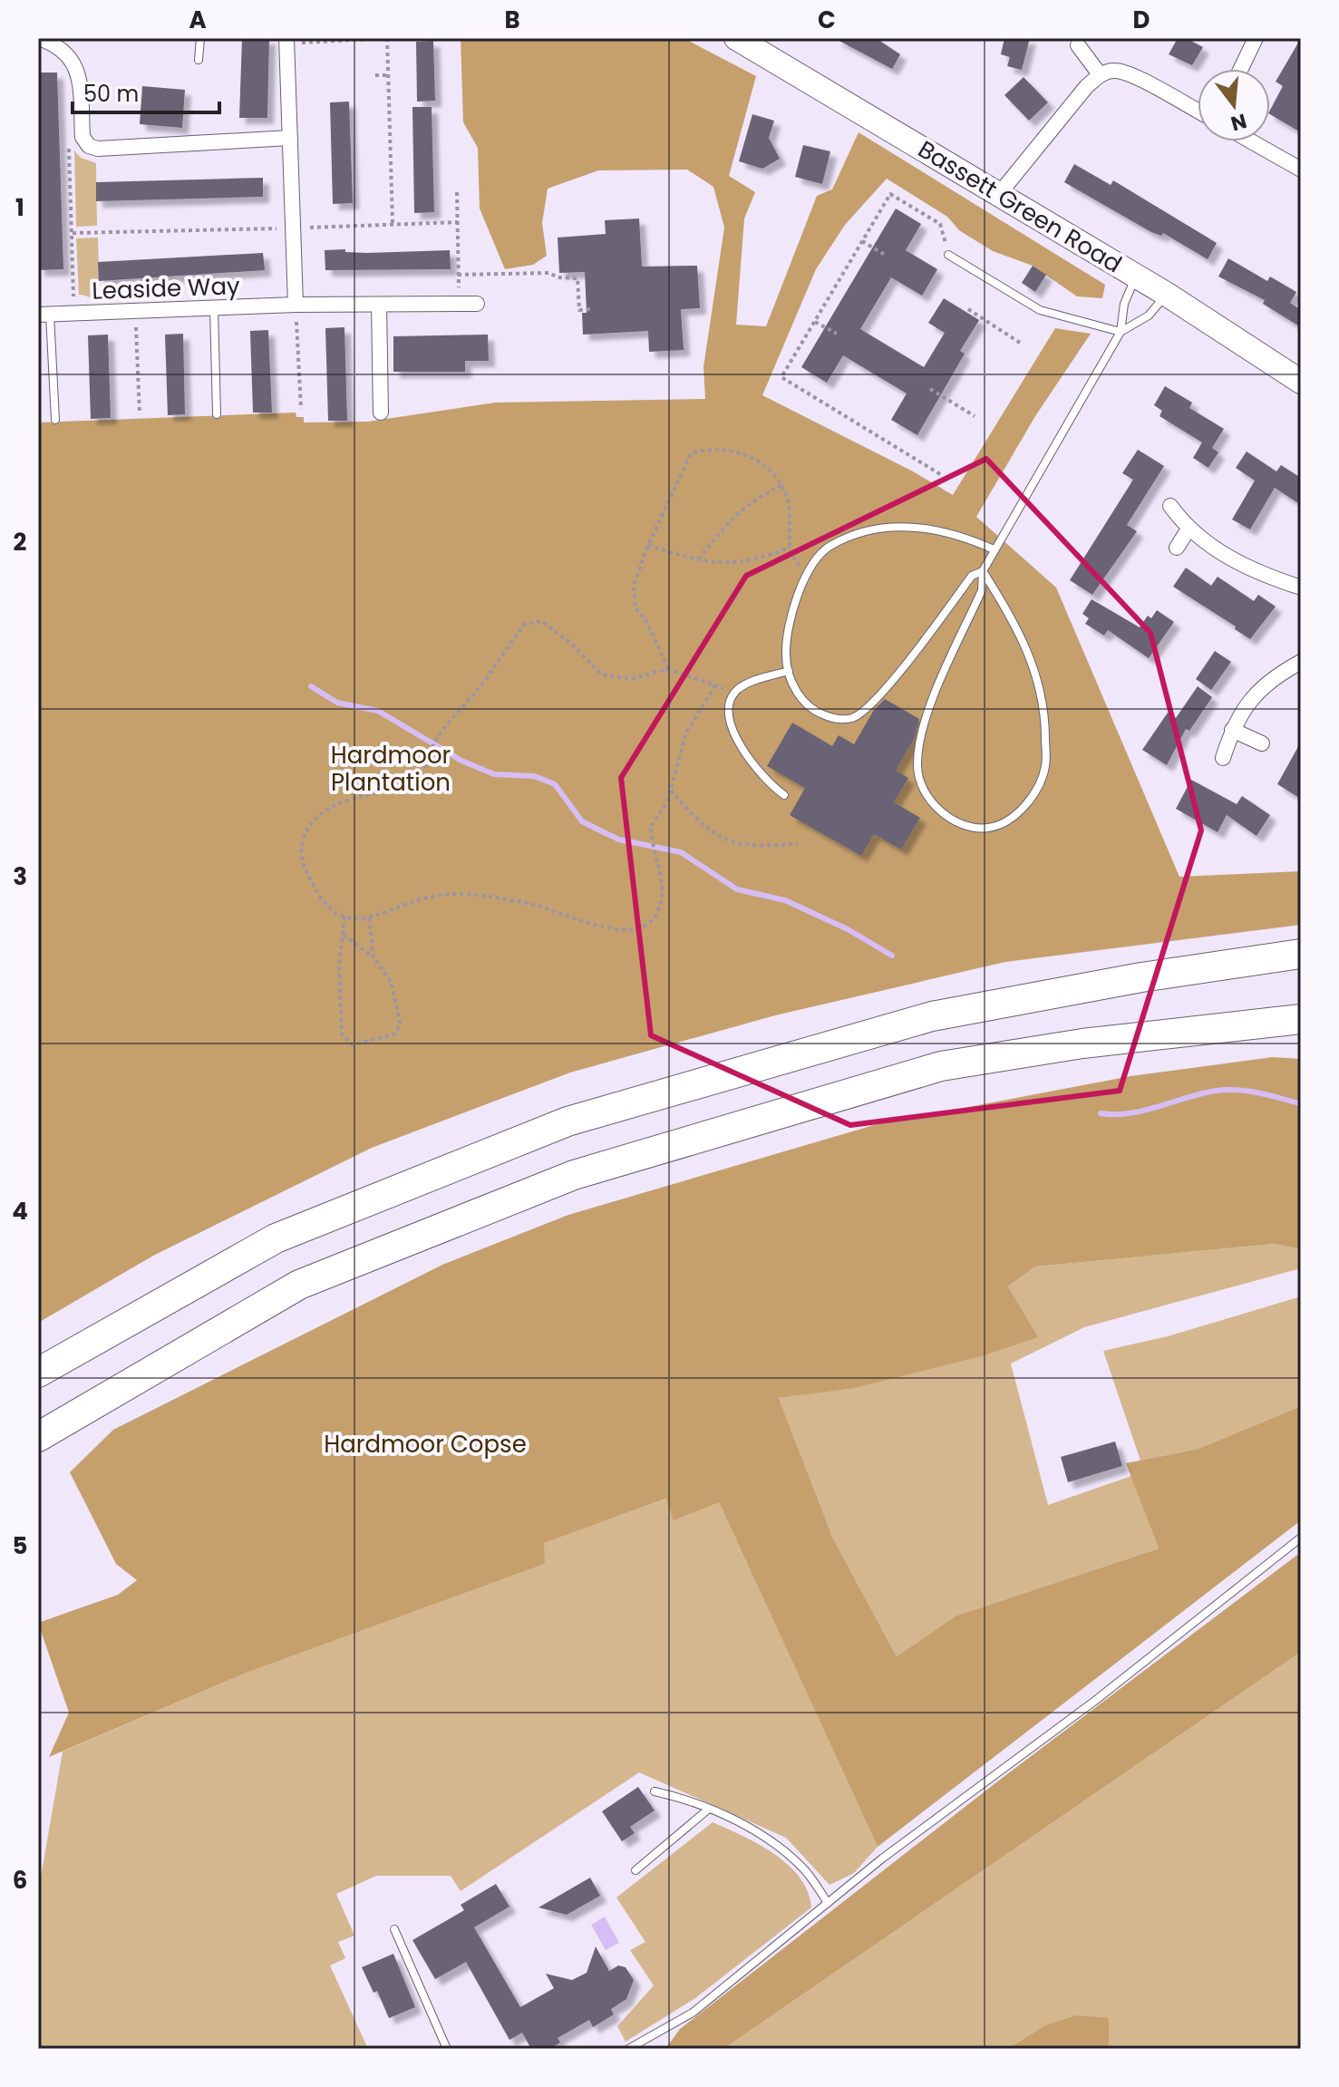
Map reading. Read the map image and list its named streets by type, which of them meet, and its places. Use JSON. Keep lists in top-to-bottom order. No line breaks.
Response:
{"streets":{"main road":["Bassett Green Road"],"street":["Leaside Way"]},"parks":["Hardmoor Plantation","Hardmoor Copse"],"scale_bar":"50 m","north":"bottom","grid":{"columns":["A","B","C","D"],"rows":["1","2","3","4","5","6"]}}
